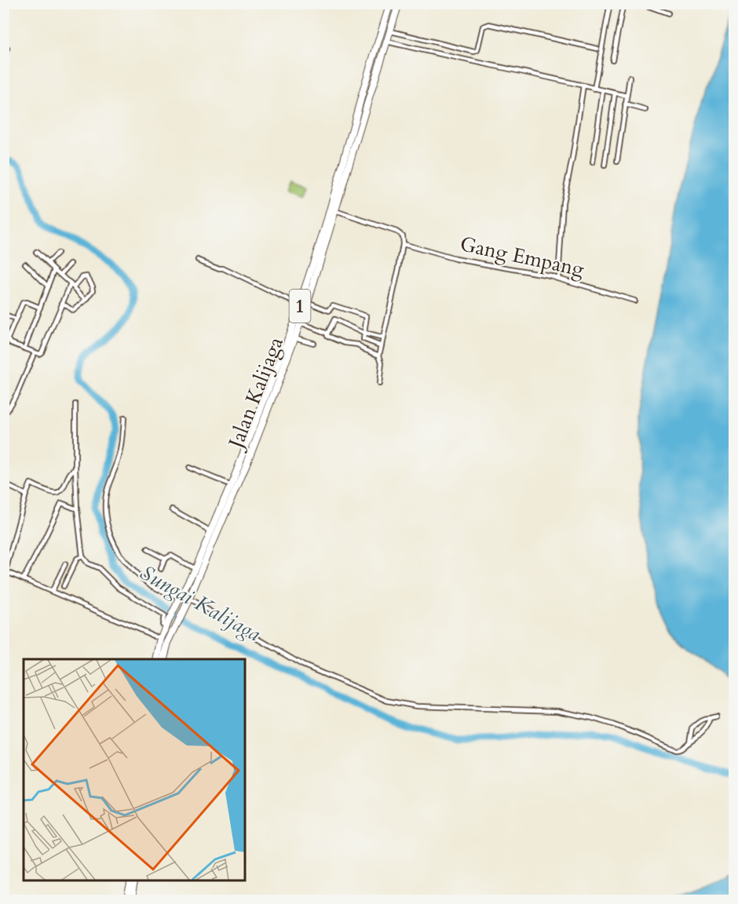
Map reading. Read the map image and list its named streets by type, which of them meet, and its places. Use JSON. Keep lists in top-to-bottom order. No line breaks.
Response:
{"streets":{"highway":["1","Jalan Kalijaga"],"street":["Gang Empang"]},"crossings":[["1","Jalan Kalijaga"]],"water":["Sungai Kalijaga"]}
